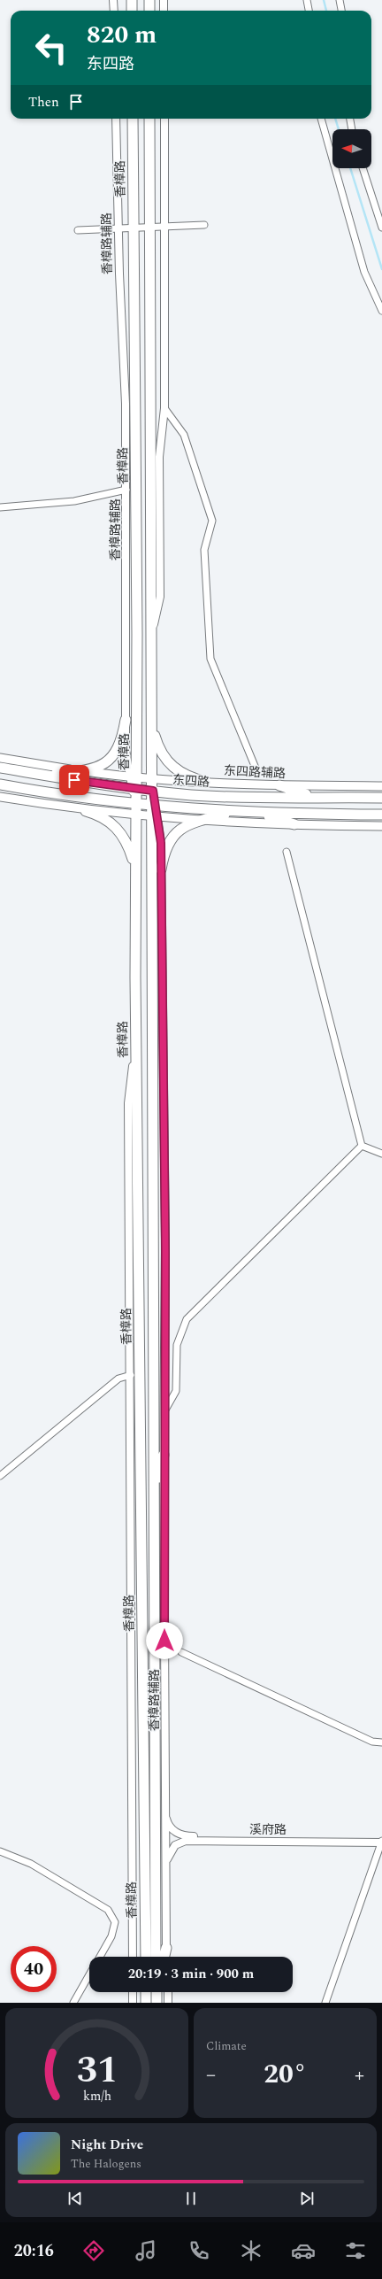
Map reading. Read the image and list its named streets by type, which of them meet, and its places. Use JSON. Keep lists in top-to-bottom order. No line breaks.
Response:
{"streets":{"main road":["香樟路","东四路辅路","东四路"],"street":["香樟路辅路","溪府路"]},"crossings":[["香樟路","香樟路辅路"],["香樟路","东四路辅路"],["香樟路","东四路"],["香樟路辅路","东四路辅路"],["香樟路辅路","溪府路"]],"north":"left","page":{"turn":["820 m","东四路"],"then":"Then","limit":"40","trip":"20:19 · 3 min · 900 m","tile":"Climate","heat":["−","20°","+"],"song":["Night Drive","The Halogens"],"tabs":"20:16","gauge":["31","km/h"]}}
